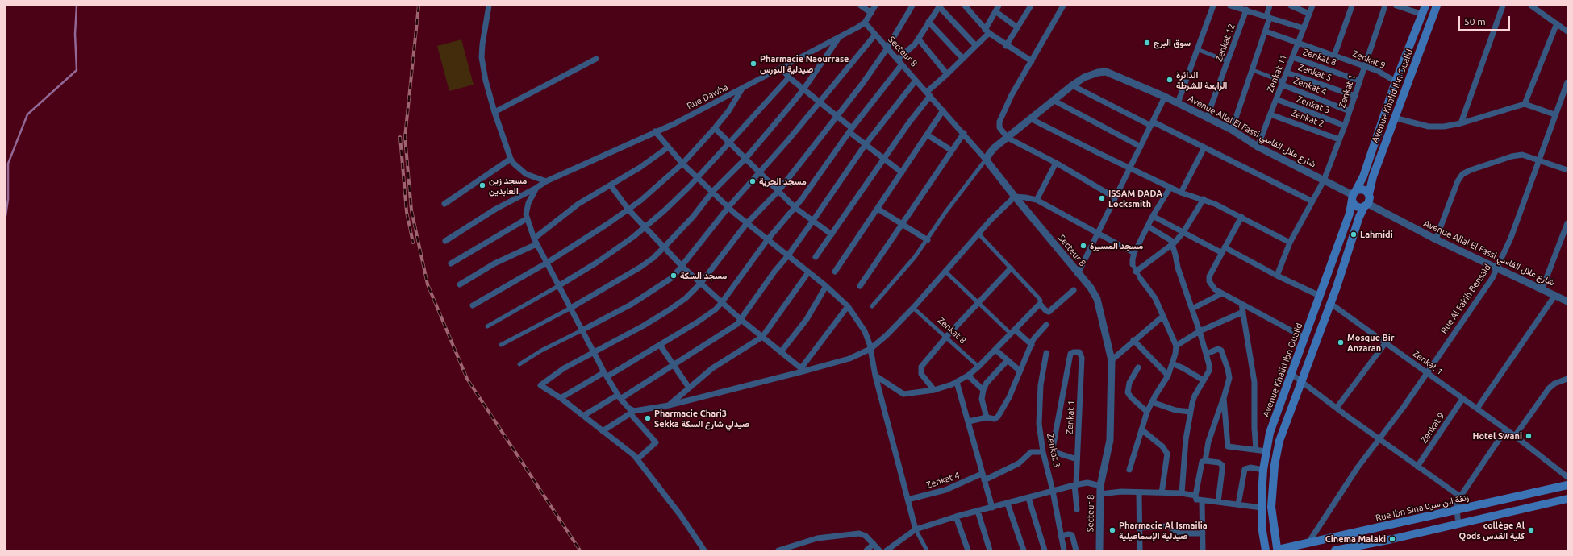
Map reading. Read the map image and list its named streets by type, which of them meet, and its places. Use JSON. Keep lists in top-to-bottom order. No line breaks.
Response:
{"streets":{"main road":["Avenue Khalid Ibn Oualid","Rue Ibn Sina زنقة ابن سينا"],"street":["Zenkat 12","Secteur 8","Zenkat 8","Zenkat 9","Zenkat 5","Zenkat 11","Zenkat 4","Zenkat 1","Rue Dawha","Zenkat 3","Zenkat 2","Avenue Allal El Fassi شارع علال الفاسي","Rue Al Fakih Bensaïd"]},"crossings":[["Zenkat 12","Avenue Allal El Fassi شارع علال الفاسي"],["Secteur 8","Rue Dawha"],["Zenkat 8","Zenkat 11"],["Zenkat 8","Zenkat 1"],["Zenkat 9","Zenkat 11"],["Zenkat 9","Zenkat 1"],["Zenkat 9","Avenue Khalid Ibn Oualid"],["Zenkat 5","Zenkat 11"],["Zenkat 5","Zenkat 1"],["Zenkat 11","Zenkat 4"],["Zenkat 11","Zenkat 3"],["Zenkat 11","Zenkat 2"],["Zenkat 11","Avenue Allal El Fassi شارع علال الفاسي"],["Zenkat 4","Zenkat 1"],["Zenkat 4","Zenkat 3"],["Zenkat 1","Zenkat 3"],["Zenkat 1","Zenkat 2"],["Zenkat 1","Avenue Allal El Fassi شارع علال الفاسي"],["Zenkat 1","Rue Al Fakih Bensaïd"],["Avenue Khalid Ibn Oualid","Avenue Allal El Fassi شارع علال الفاسي"],["Avenue Allal El Fassi شارع علال الفاسي","Rue Al Fakih Bensaïd"],["Rue Al Fakih Bensaïd","Rue Ibn Sina زنقة ابن سينا"]],"places":["سوق البرج","Pharmacie Naourrase صيدلية النورس","الدائرة الرابعة للشرطة","مسجد الحرية","مسجد زين العابدين","ISSAM DADA Locksmith","Lahmidi","مسجد المسيرة","مسجد السكة","Mosque Bir Anzaran","Pharmacie Chari3 Sekka صيدلي شارع السكة","Hotel Swani","Pharmacie Al Ismailia صيدلية الإسماعيلية","collège Al Qods كلية القدس","Cinema Malaki"],"scale_bar":"50 m"}
